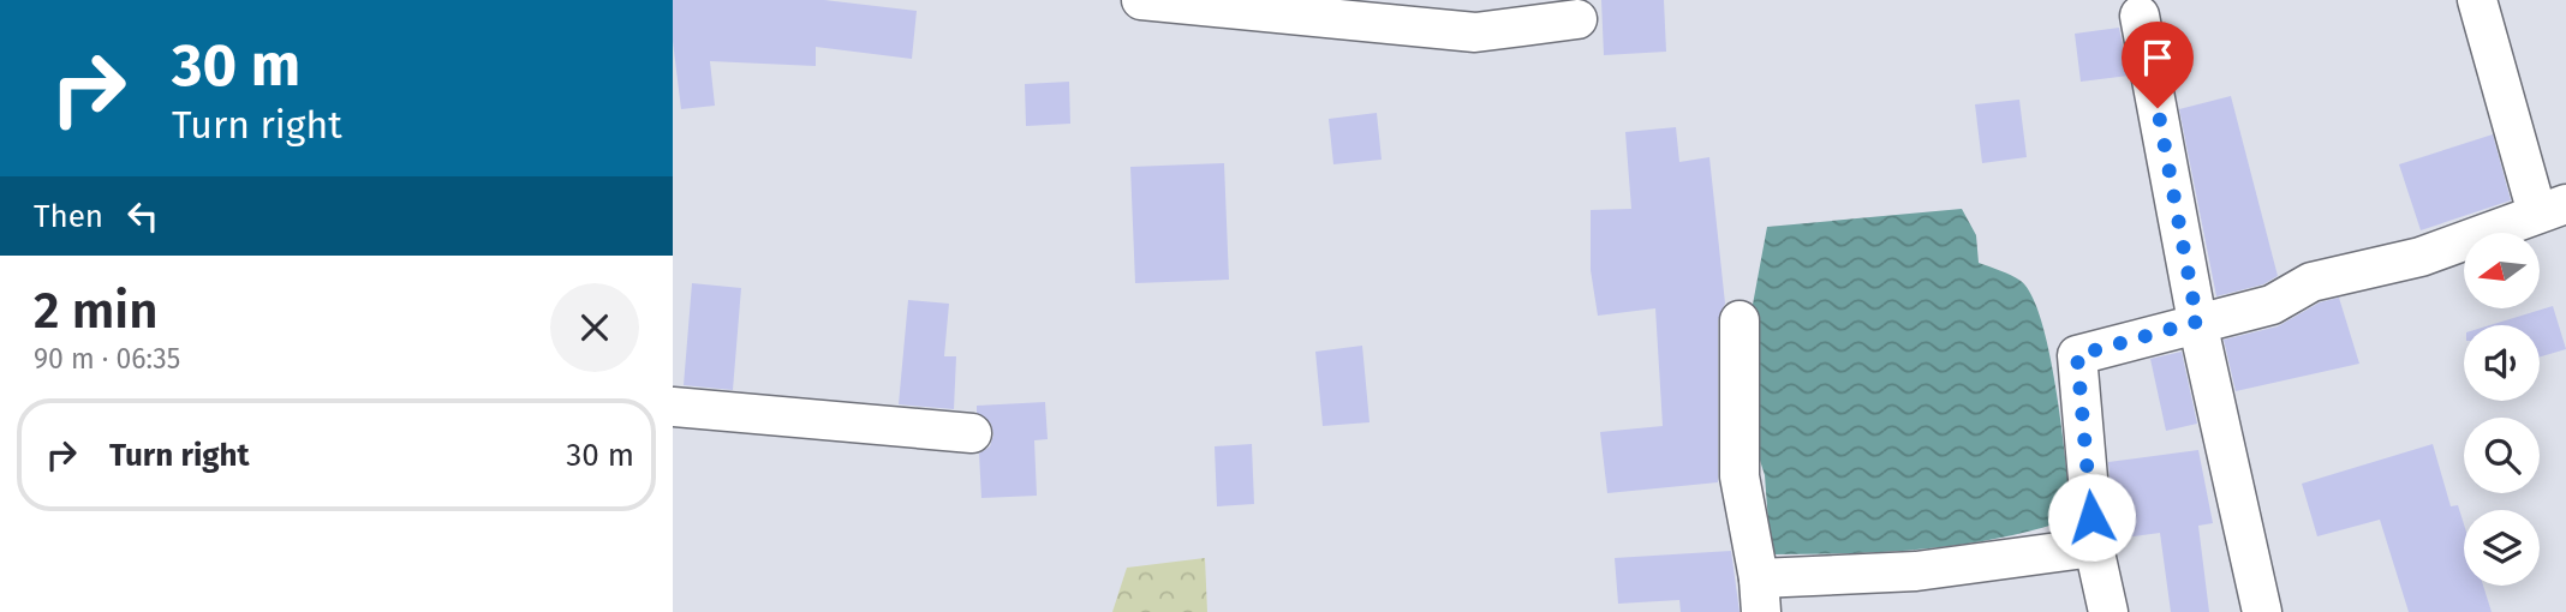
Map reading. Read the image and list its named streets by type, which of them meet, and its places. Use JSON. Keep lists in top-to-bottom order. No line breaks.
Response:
{"north":"left","page":{"turn":["30 m","Turn right"],"then":"Then","heading":["2 min","90 m · 06:35"],"list":[{"name":"Turn right","value":"30 m"}]}}
